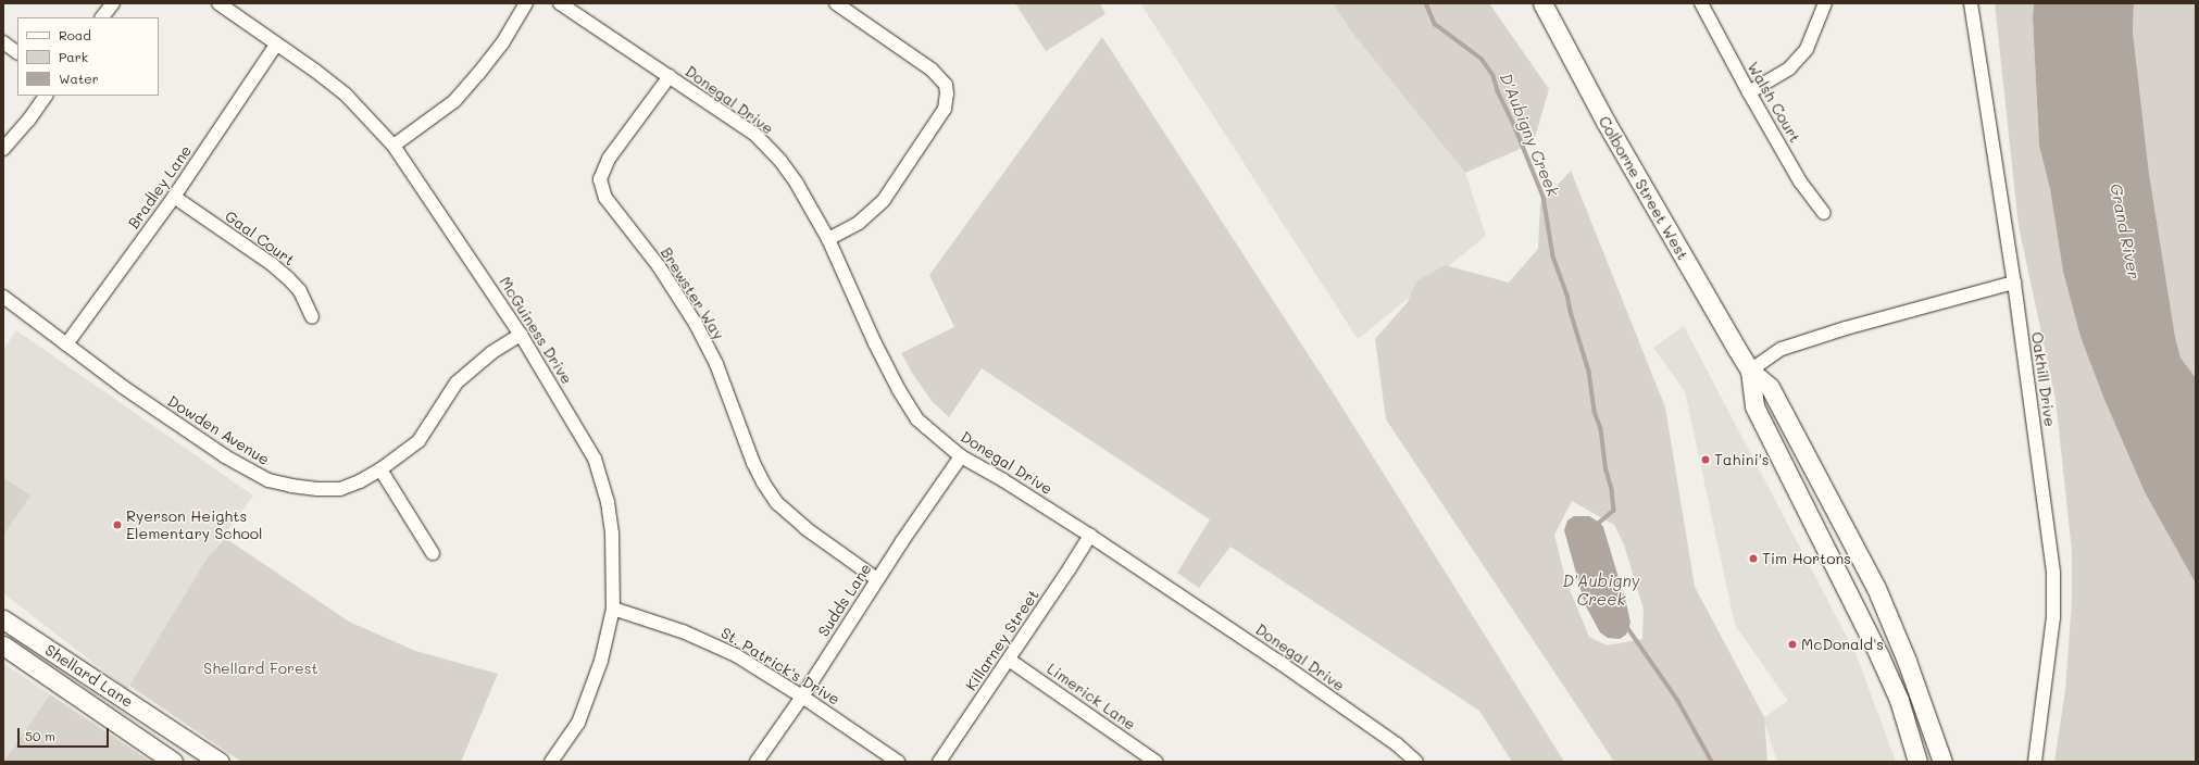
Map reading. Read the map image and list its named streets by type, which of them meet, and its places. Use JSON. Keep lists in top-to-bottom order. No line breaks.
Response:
{"streets":{"main road":["Colborne Street West","Shellard Lane"],"street":["Donegal Drive","Walsh Court","Bradley Lane","Gaal Court","Brewster Way","McGuiness Drive","Oakhill Drive","Dowden Avenue","Sudds Lane","Killarney Street","St. Patrick's Drive","Limerick Lane"]},"crossings":[["Donegal Drive","Brewster Way"],["Donegal Drive","Sudds Lane"],["Donegal Drive","Killarney Street"],["Bradley Lane","Gaal Court"],["Bradley Lane","McGuiness Drive"],["Bradley Lane","Dowden Avenue"],["Brewster Way","Sudds Lane"],["McGuiness Drive","Dowden Avenue"],["McGuiness Drive","St. Patrick's Drive"],["Sudds Lane","St. Patrick's Drive"],["Killarney Street","Limerick Lane"]],"water":["D'Aubigny Creek","Grand River"],"parks":["Shellard Forest"],"places":["Tahini's","Ryerson Heights Elementary School","Tim Hortons","McDonald's"],"legend":["Road","Park","Water"],"scale_bar":"50 m"}
